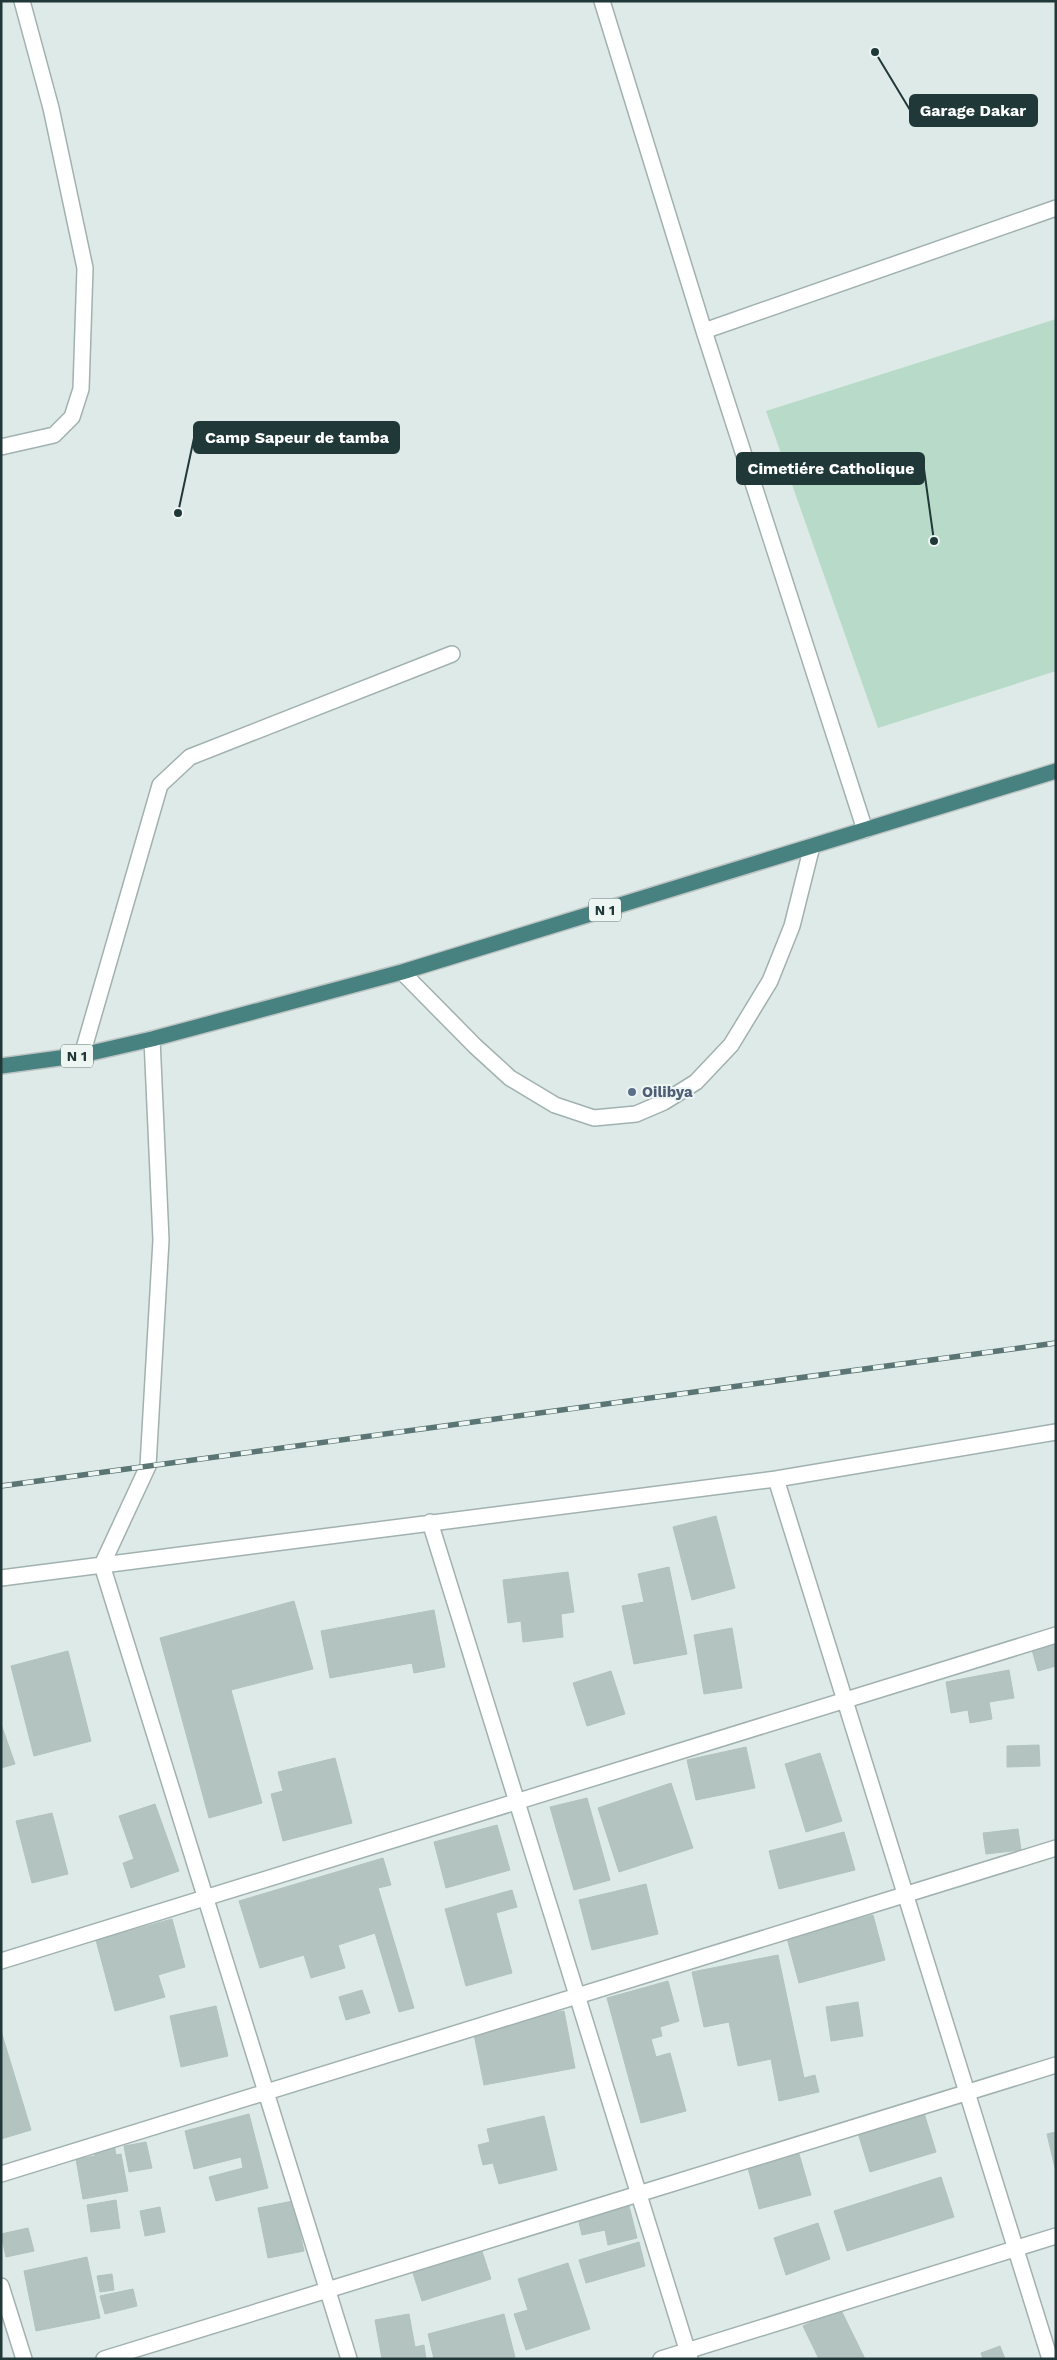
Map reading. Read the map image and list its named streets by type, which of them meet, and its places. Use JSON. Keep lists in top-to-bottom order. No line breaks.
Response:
{"streets":{"highway":["N 1"]},"places":["Garage Dakar","Camp Sapeur de tamba","Cimetiére Catholique","Oilibya"]}
